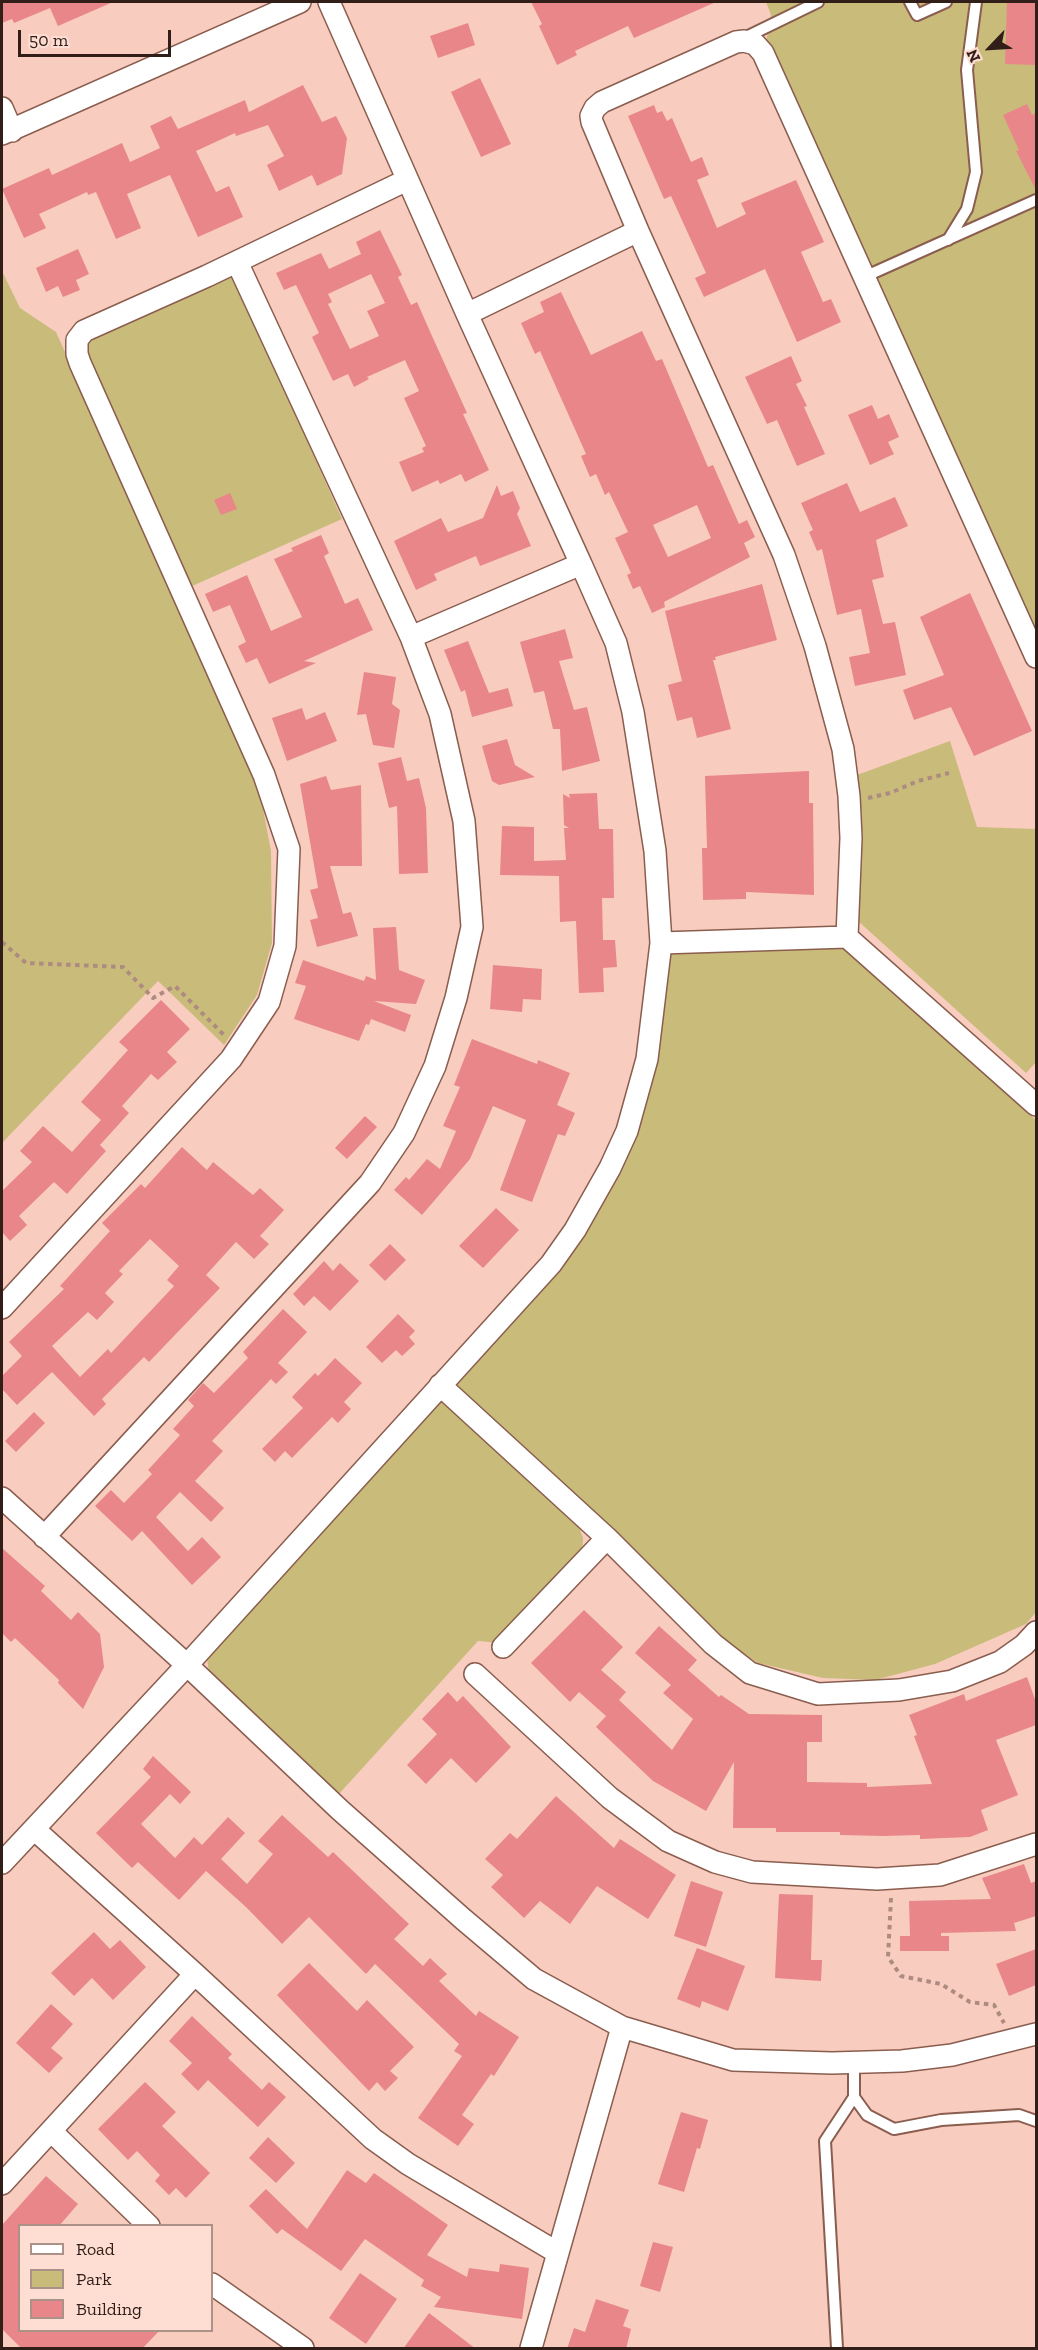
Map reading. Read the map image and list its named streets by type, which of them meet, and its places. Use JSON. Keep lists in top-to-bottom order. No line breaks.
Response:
{"legend":["Road","Park","Building"],"scale_bar":"50 m","north":"bottom left"}
